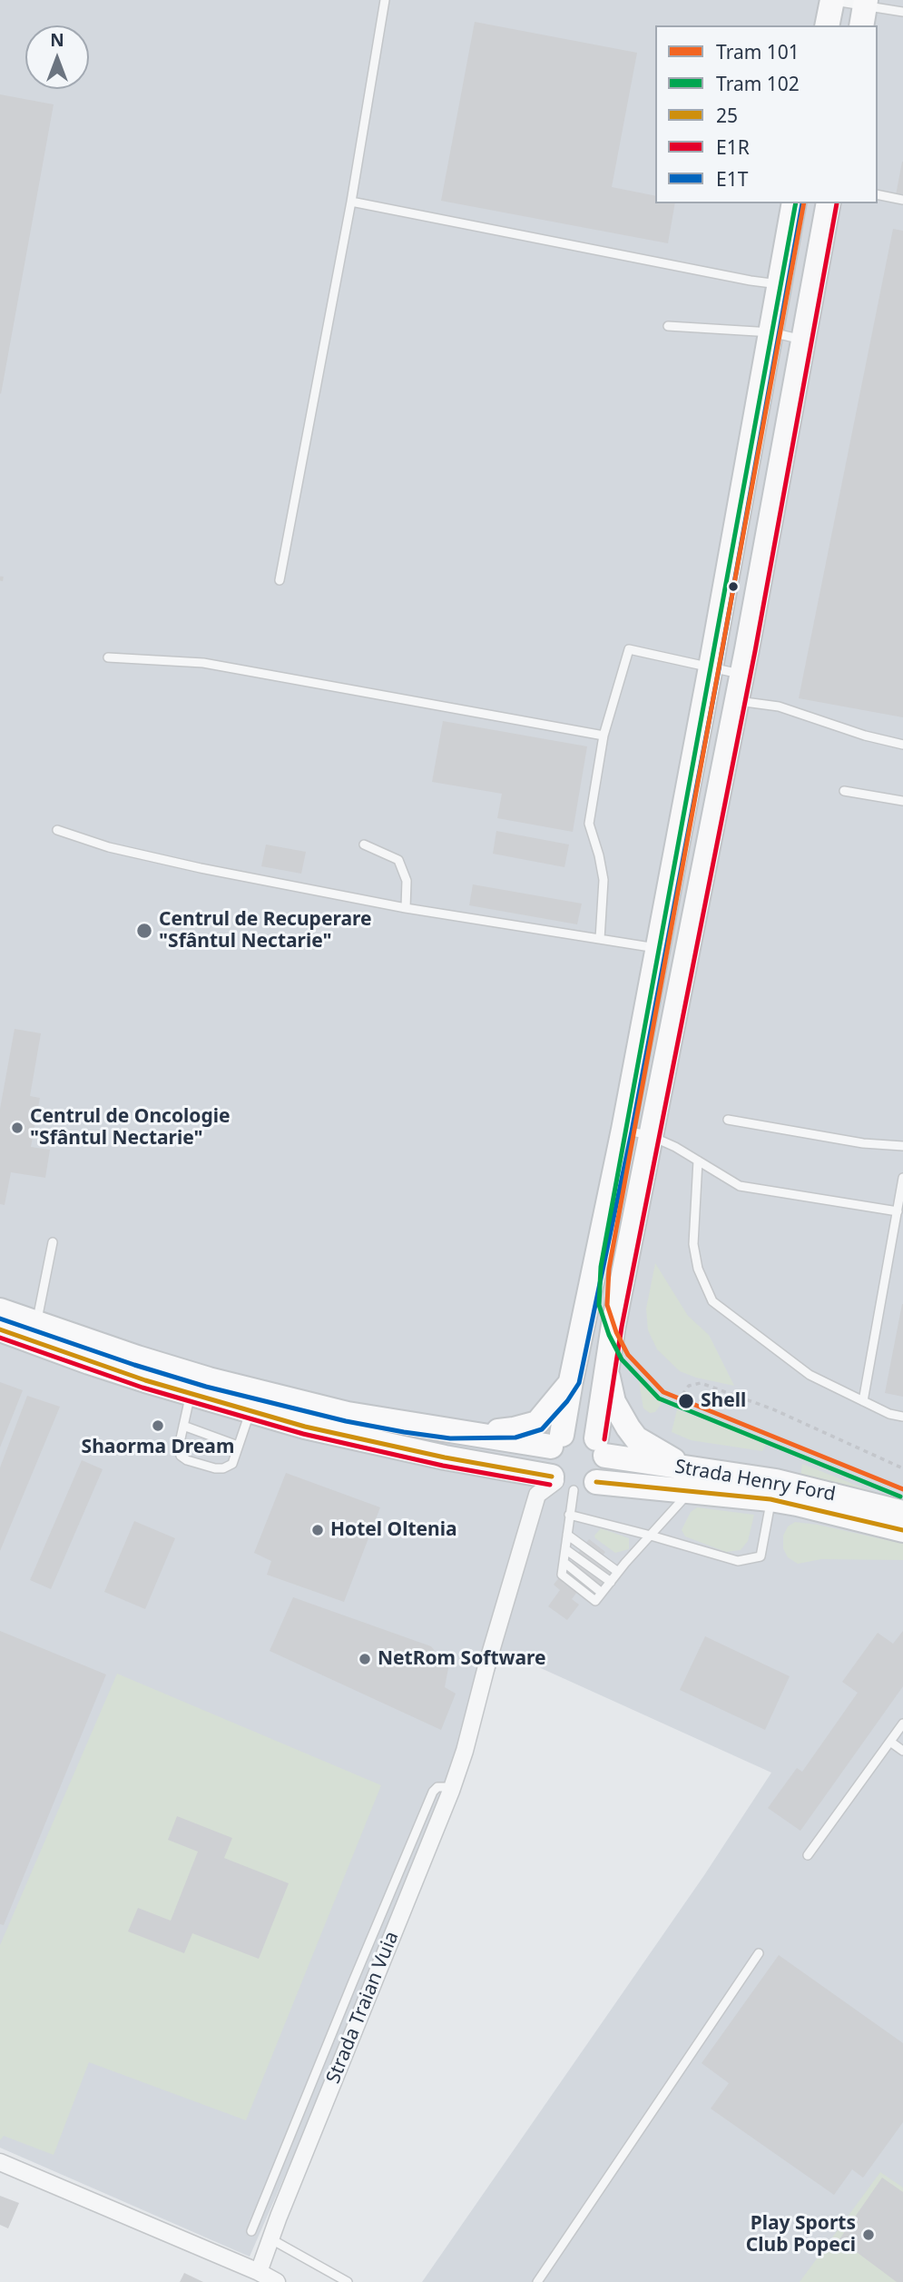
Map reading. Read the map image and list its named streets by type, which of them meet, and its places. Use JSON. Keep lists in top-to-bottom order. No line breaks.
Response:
{"streets":{"main road":["Strada Henry Ford"],"street":["Strada Traian Vuia"]},"crossings":[["Strada Henry Ford","Strada Traian Vuia"]],"places":["Centrul de Recuperare \"Sfântul Nectarie\"","Centrul de Oncologie \"Sfântul Nectarie\"","Shell","Shaorma Dream","Hotel Oltenia","NetRom Software","Play Sports Club Popeci"],"lines":["tram line 101","tram line 102","transit line E1R","transit line E1T","transit line 25"],"legend":["Tram 101","Tram 102","25","E1R","E1T"],"north":"top"}
